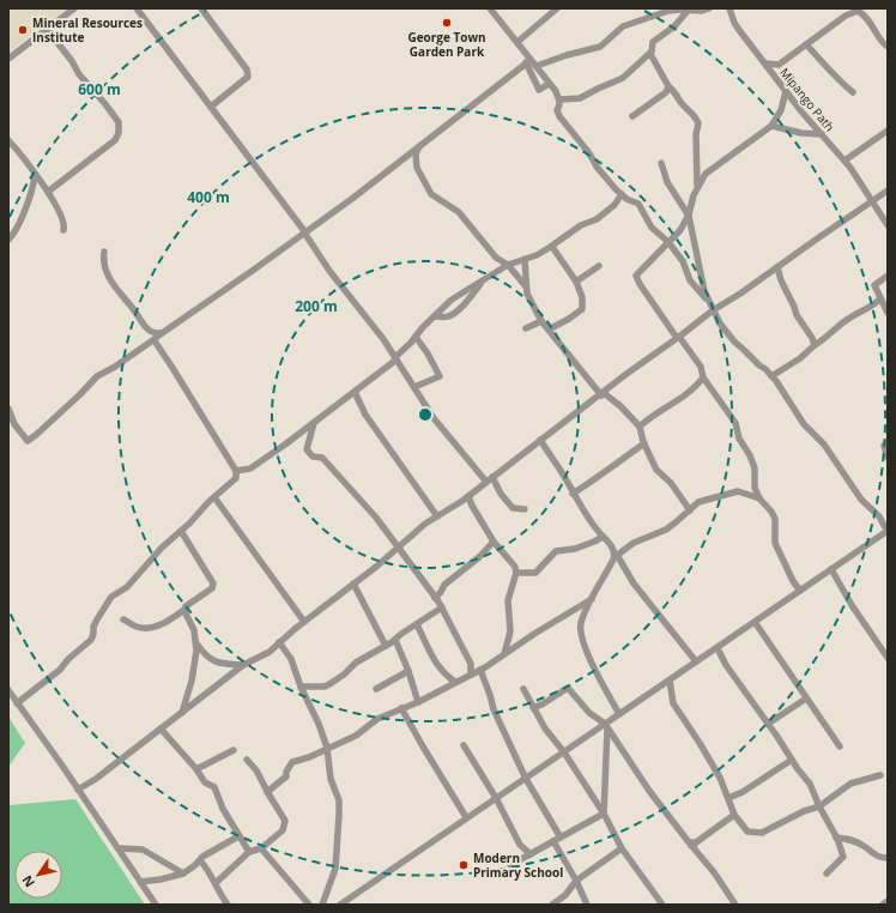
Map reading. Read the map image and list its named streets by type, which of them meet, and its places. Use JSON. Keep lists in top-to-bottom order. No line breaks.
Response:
{"streets":{"street":["Mipango Path"]},"places":["George Town Garden Park","Mineral Resources Institute","Modern Primary School"],"north":"bottom left","rings":["600 m","400 m","200 m"]}
